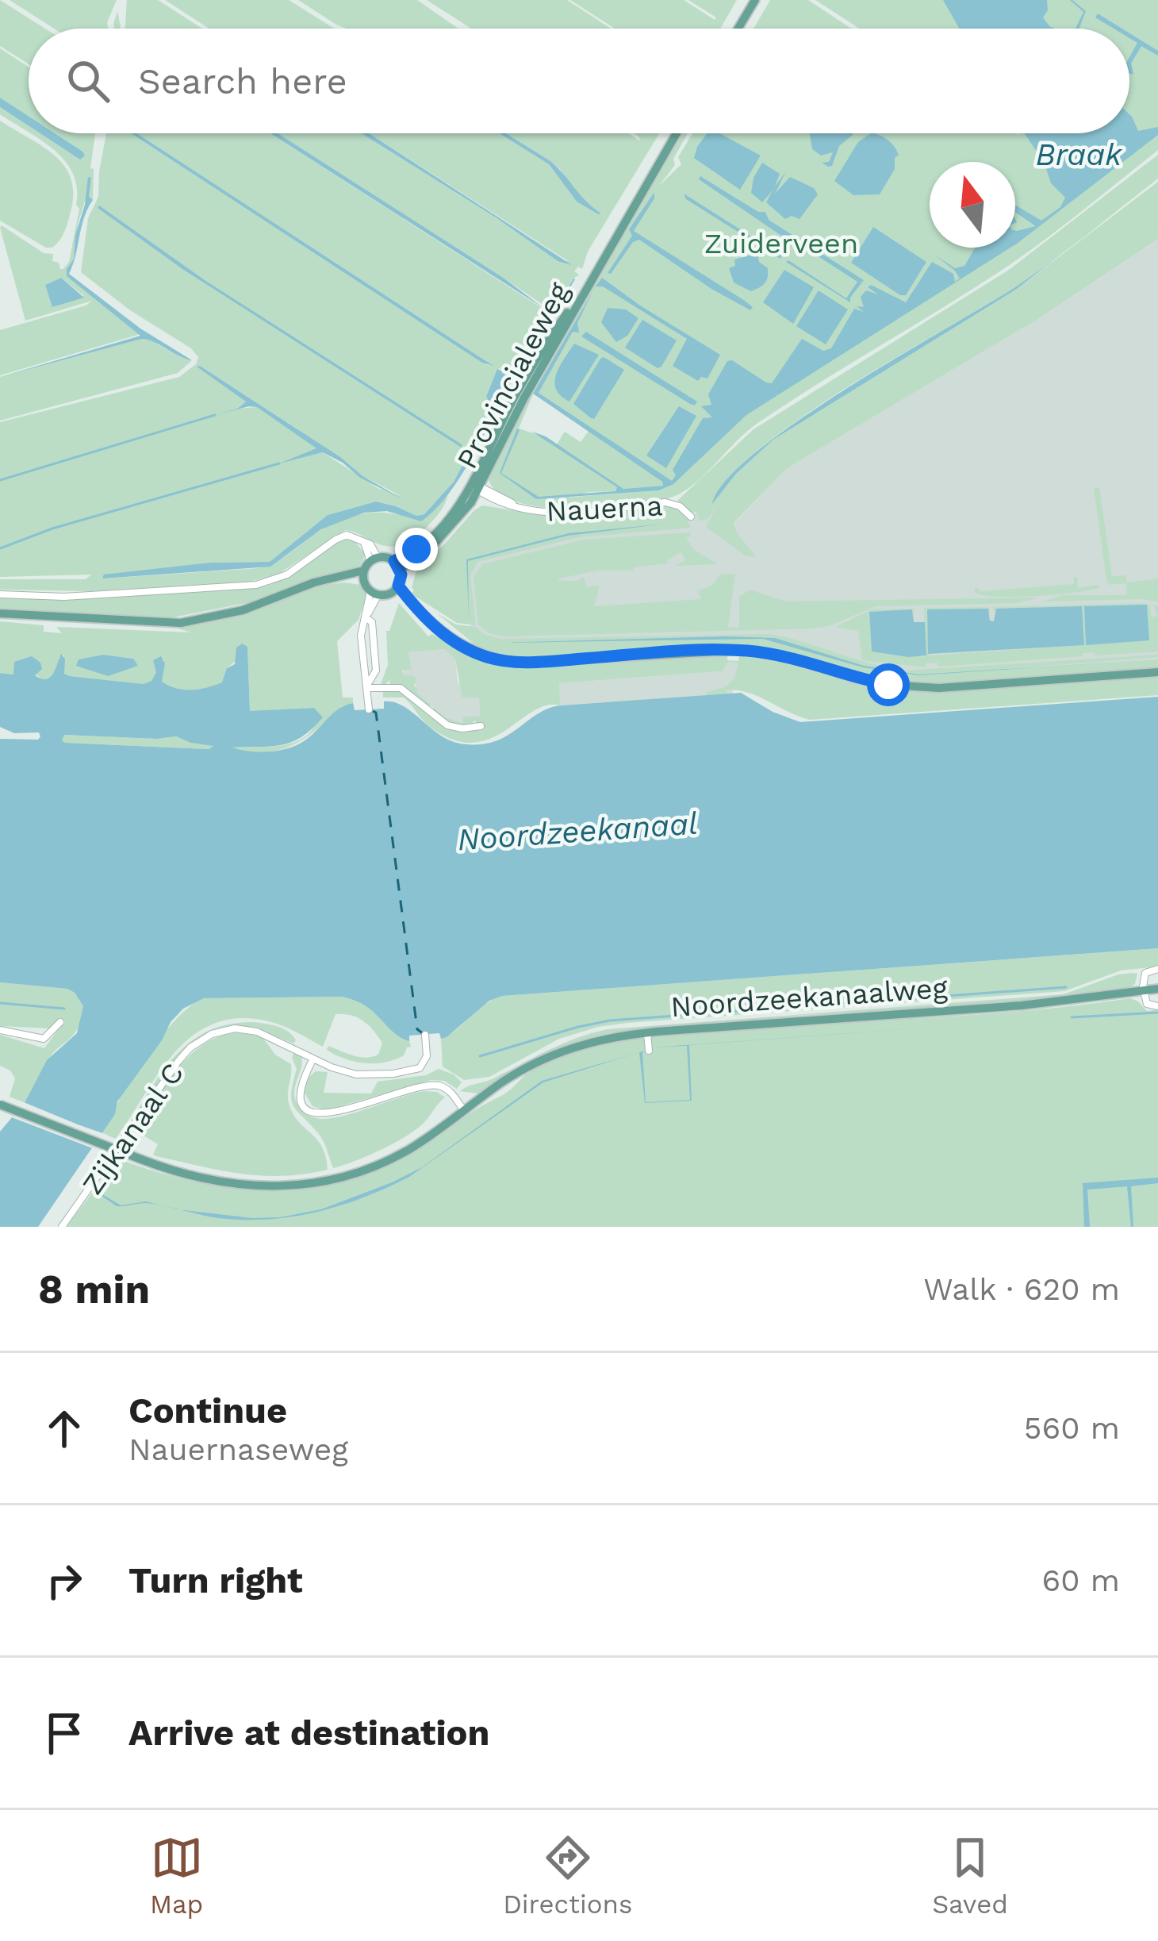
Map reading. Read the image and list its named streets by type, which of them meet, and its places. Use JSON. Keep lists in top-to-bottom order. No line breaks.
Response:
{"streets":{"main road":["Provincialeweg","Noordzeekanaalweg"],"street":["Nauerna","Zijkanaal C"]},"crossings":[["Provincialeweg","Nauerna"]],"water":["Braak","Noordzeekanaal"],"parks":["Zuiderveen"],"north":"top","page":{"search":"Search here","heading":["8 min","Walk · 620 m"],"list":[["Continue","Nauernaseweg","560 m"],["Turn right","60 m"],"Arrive at destination"],"nav":["Map","Directions","Saved"]}}
